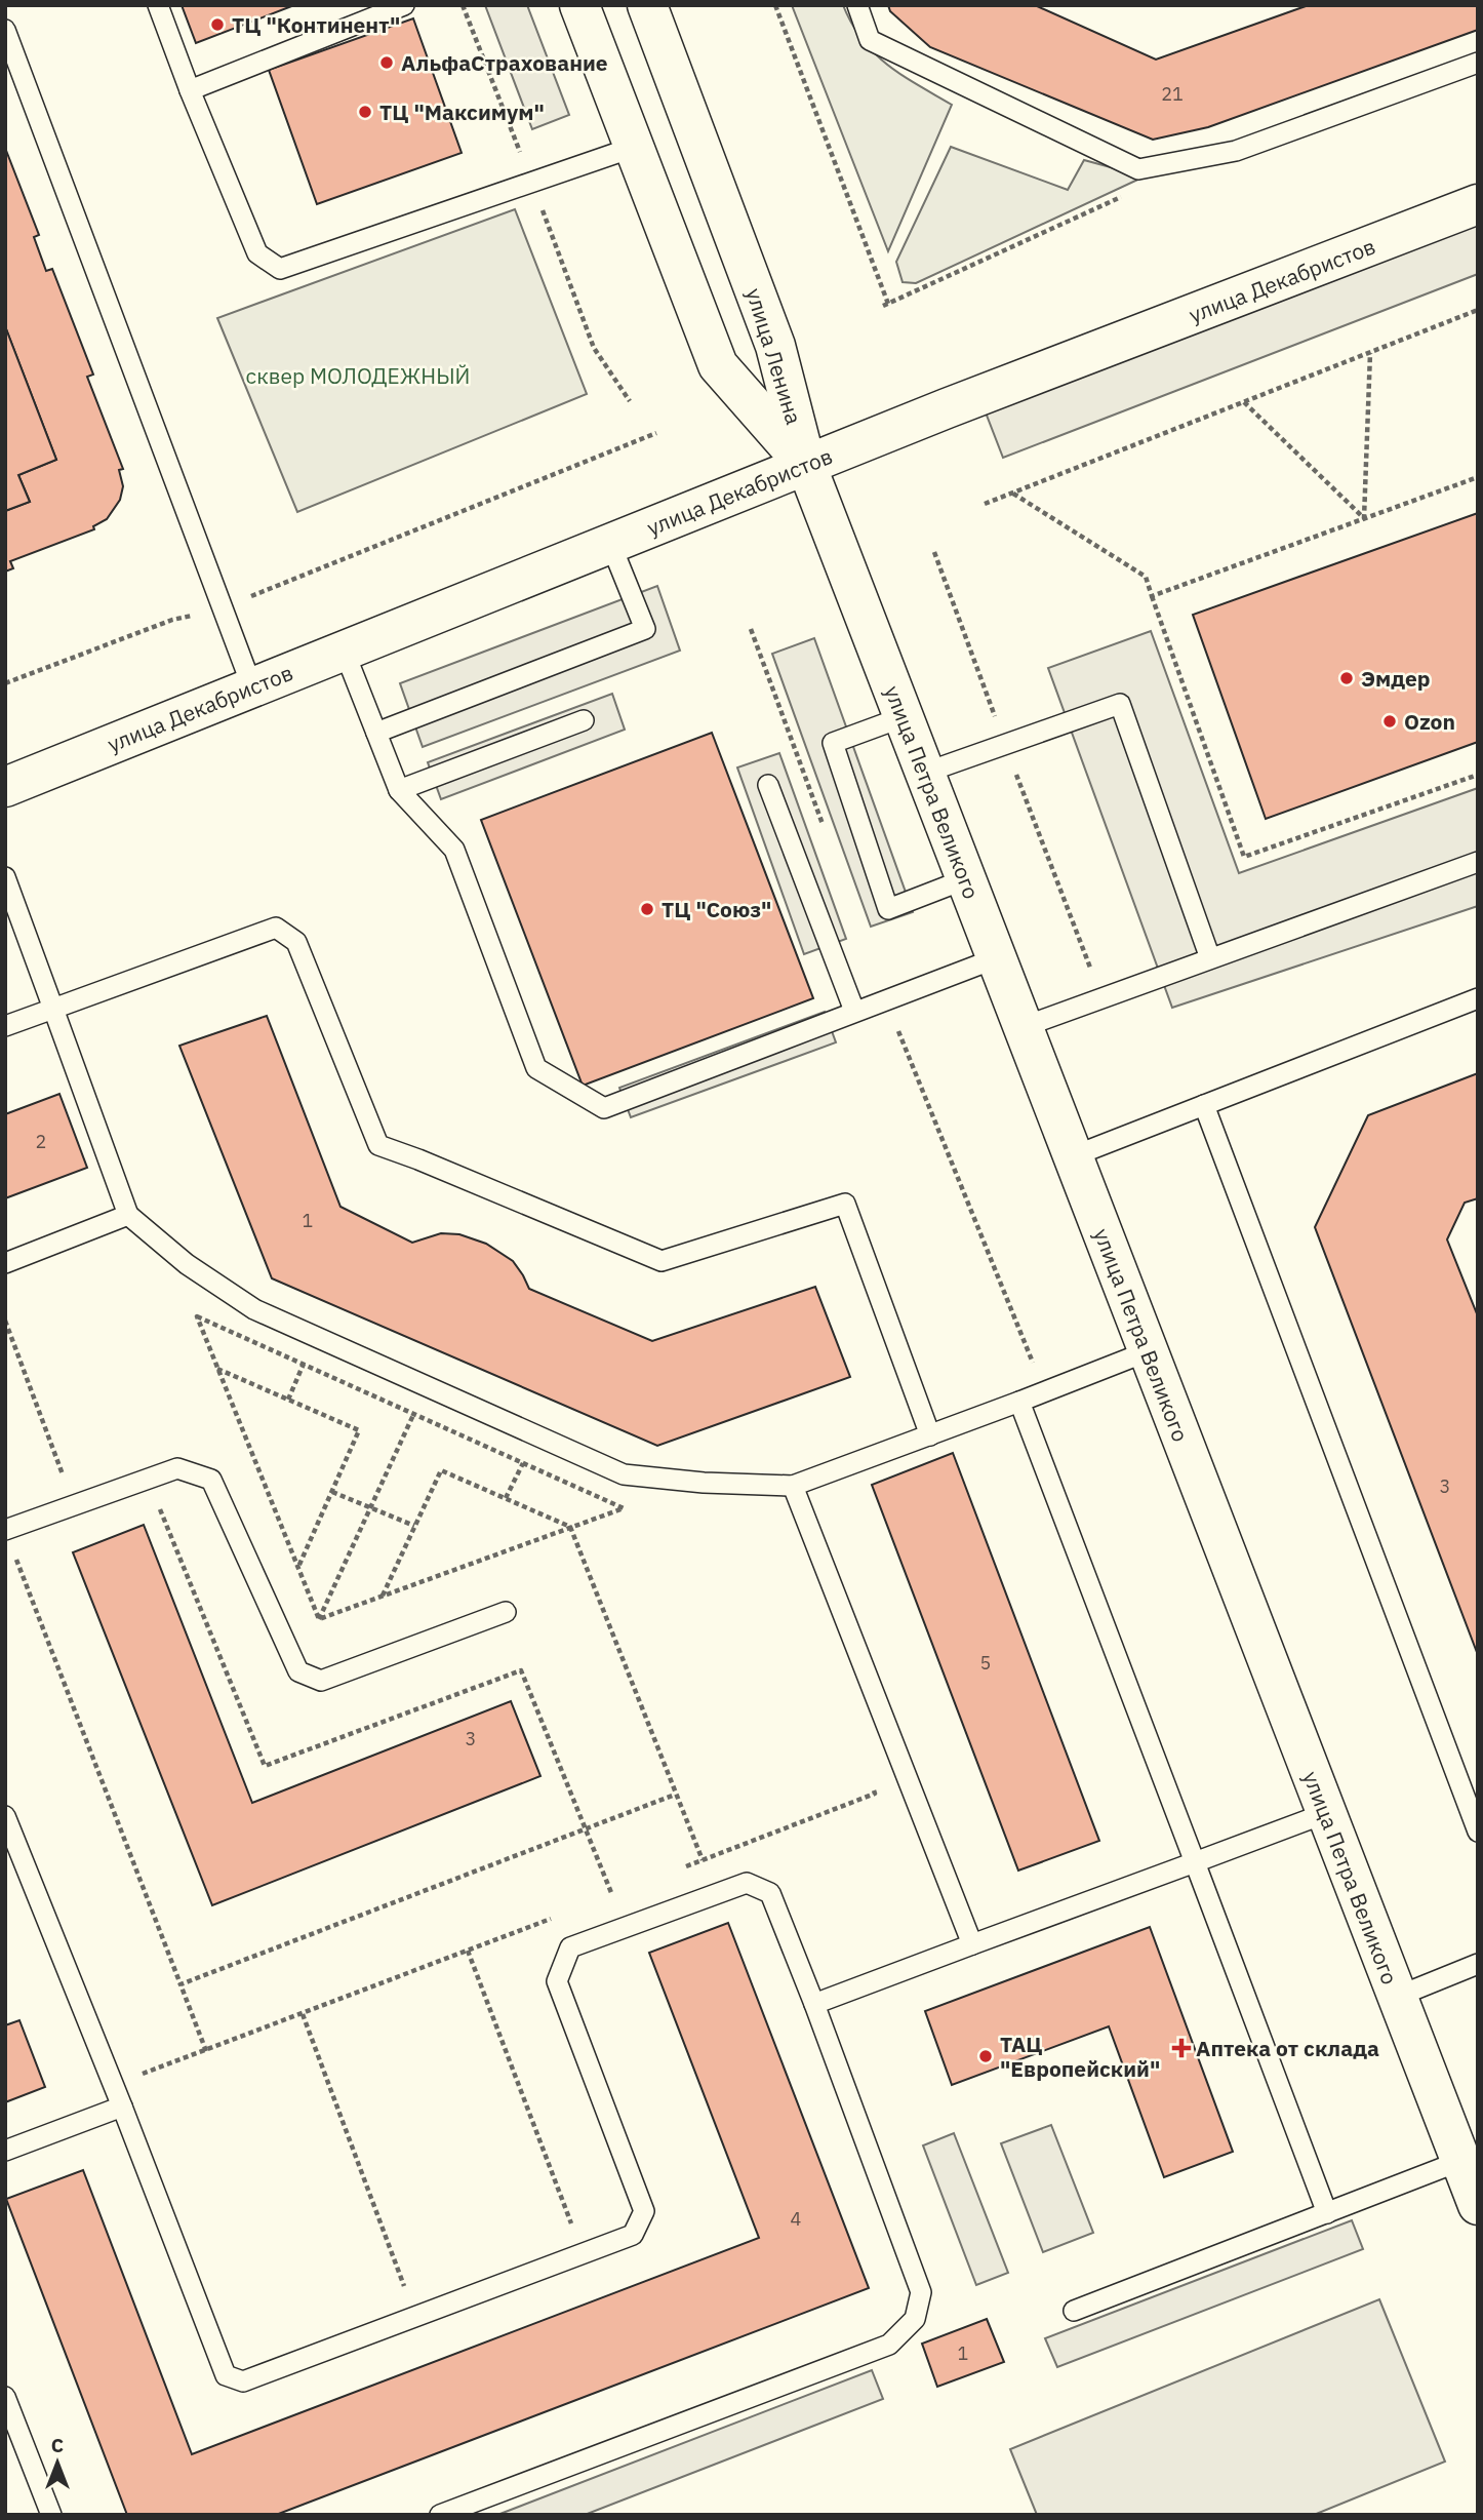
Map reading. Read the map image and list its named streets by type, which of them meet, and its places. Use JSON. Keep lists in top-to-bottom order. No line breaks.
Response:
{"streets":{"main road":["улица Декабристов","улица Ленина","улица Петра Великого"]},"crossings":[["улица Декабристов","улица Ленина"],["улица Декабристов","улица Петра Великого"],["улица Ленина","улица Петра Великого"]],"parks":["сквер МОЛОДЕЖНЫЙ"],"places":{"other":["ТЦ \"Континент\"","АльфаСтрахование","ТЦ \"Максимум\"","Эмдер","Ozon","ТЦ \"Союз\"","ТАЦ \"Европейский\""],"health":["Аптека от склада"]},"house_numbers":["21","2","1","3","5","3","4","1"],"north":"top"}
